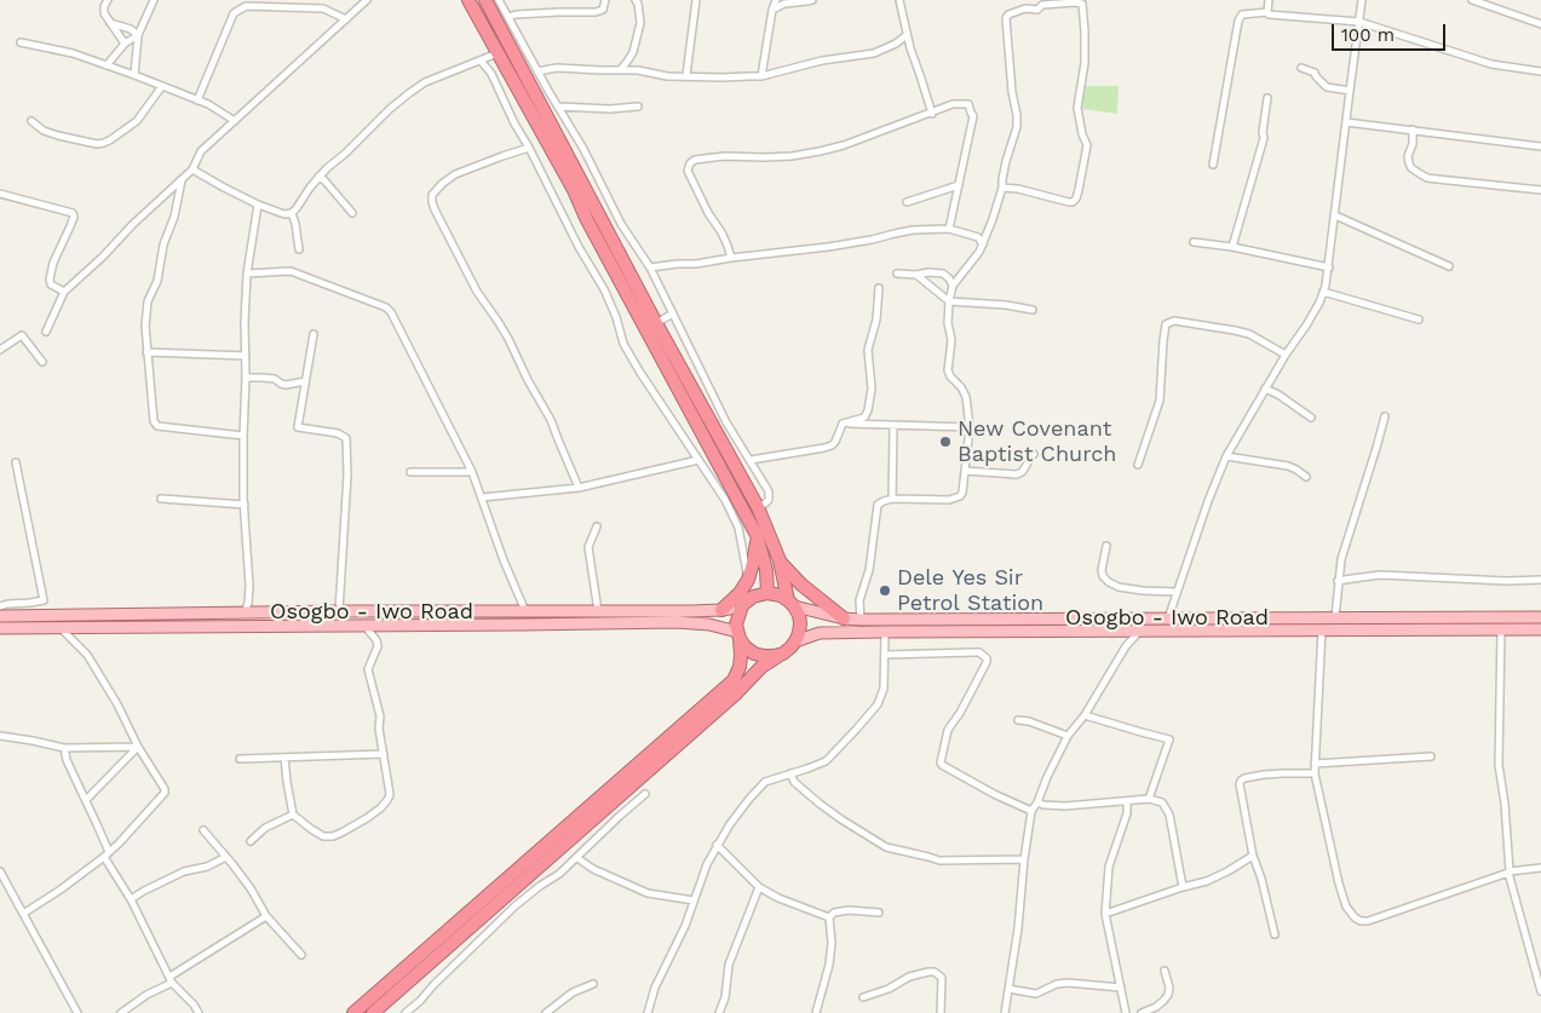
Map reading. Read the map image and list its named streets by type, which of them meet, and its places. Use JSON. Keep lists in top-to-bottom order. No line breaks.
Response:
{"streets":{"main road":["Osogbo - Iwo Road"]},"places":["New Covenant Baptist Church","Dele Yes Sir Petrol Station"],"scale_bar":"100 m"}
